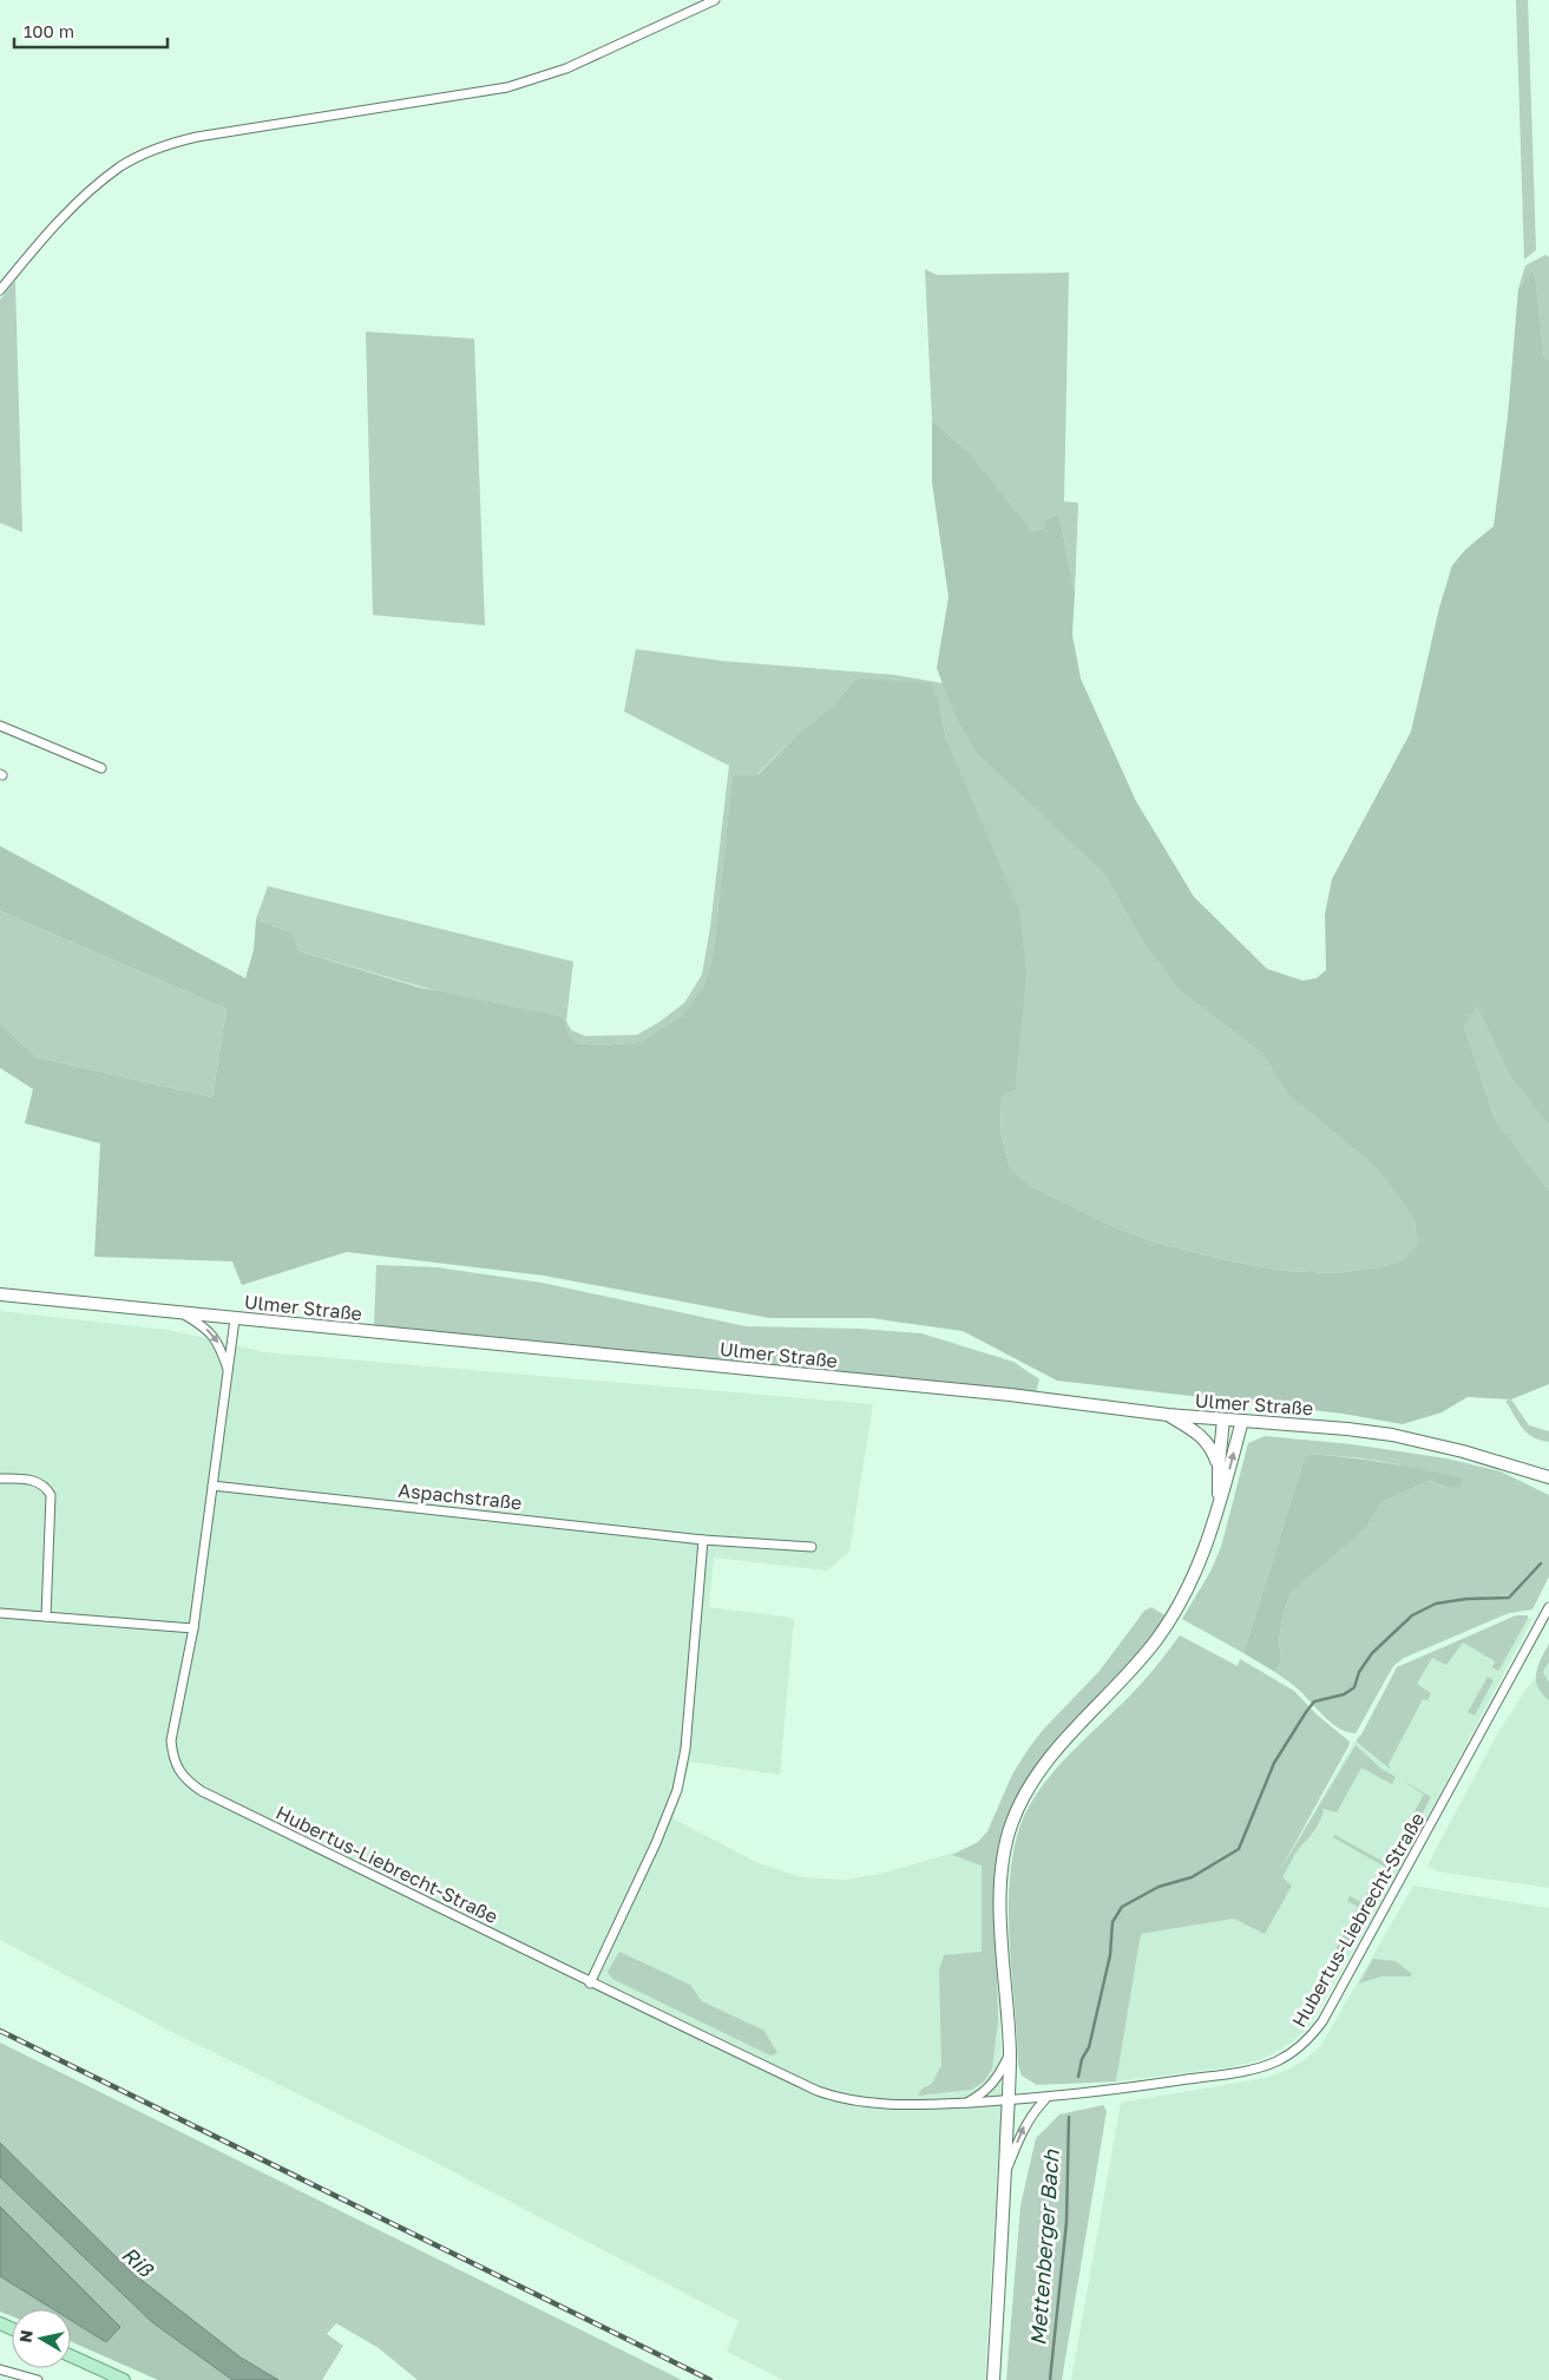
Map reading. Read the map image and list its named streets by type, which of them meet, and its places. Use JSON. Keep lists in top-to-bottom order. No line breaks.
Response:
{"streets":{"main road":["Ulmer Straße"],"street":["Aspachstraße","Hubertus-Liebrecht-Straße"]},"crossings":[["Ulmer Straße","Hubertus-Liebrecht-Straße"],["Aspachstraße","Hubertus-Liebrecht-Straße"]],"water":["Mettenberger Bach","Riß"],"scale_bar":"100 m","north":"left"}
